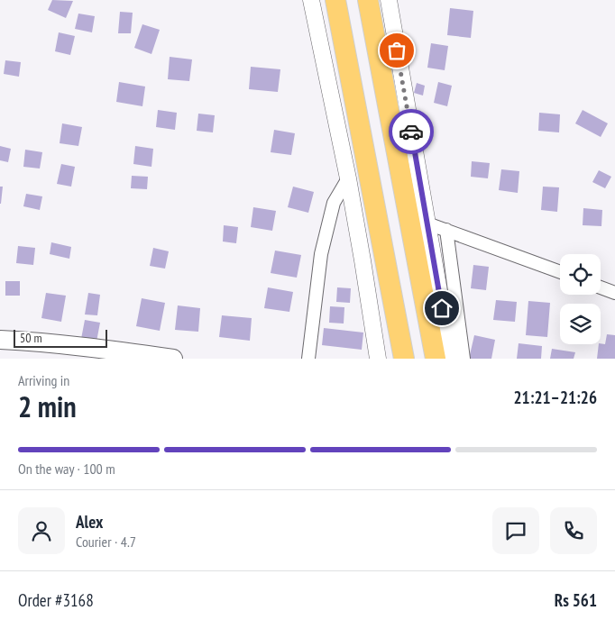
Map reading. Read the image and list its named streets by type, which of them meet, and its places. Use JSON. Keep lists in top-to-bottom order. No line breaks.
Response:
{"scale_bar":"50 m","page":{"scale":"50 m","heading":["2 min","Arriving in","21:21–21:26"],"panel":["Alex","Courier · 4.7","Order #3168","Rs 561"],"bar":"On the way · 100 m"}}
